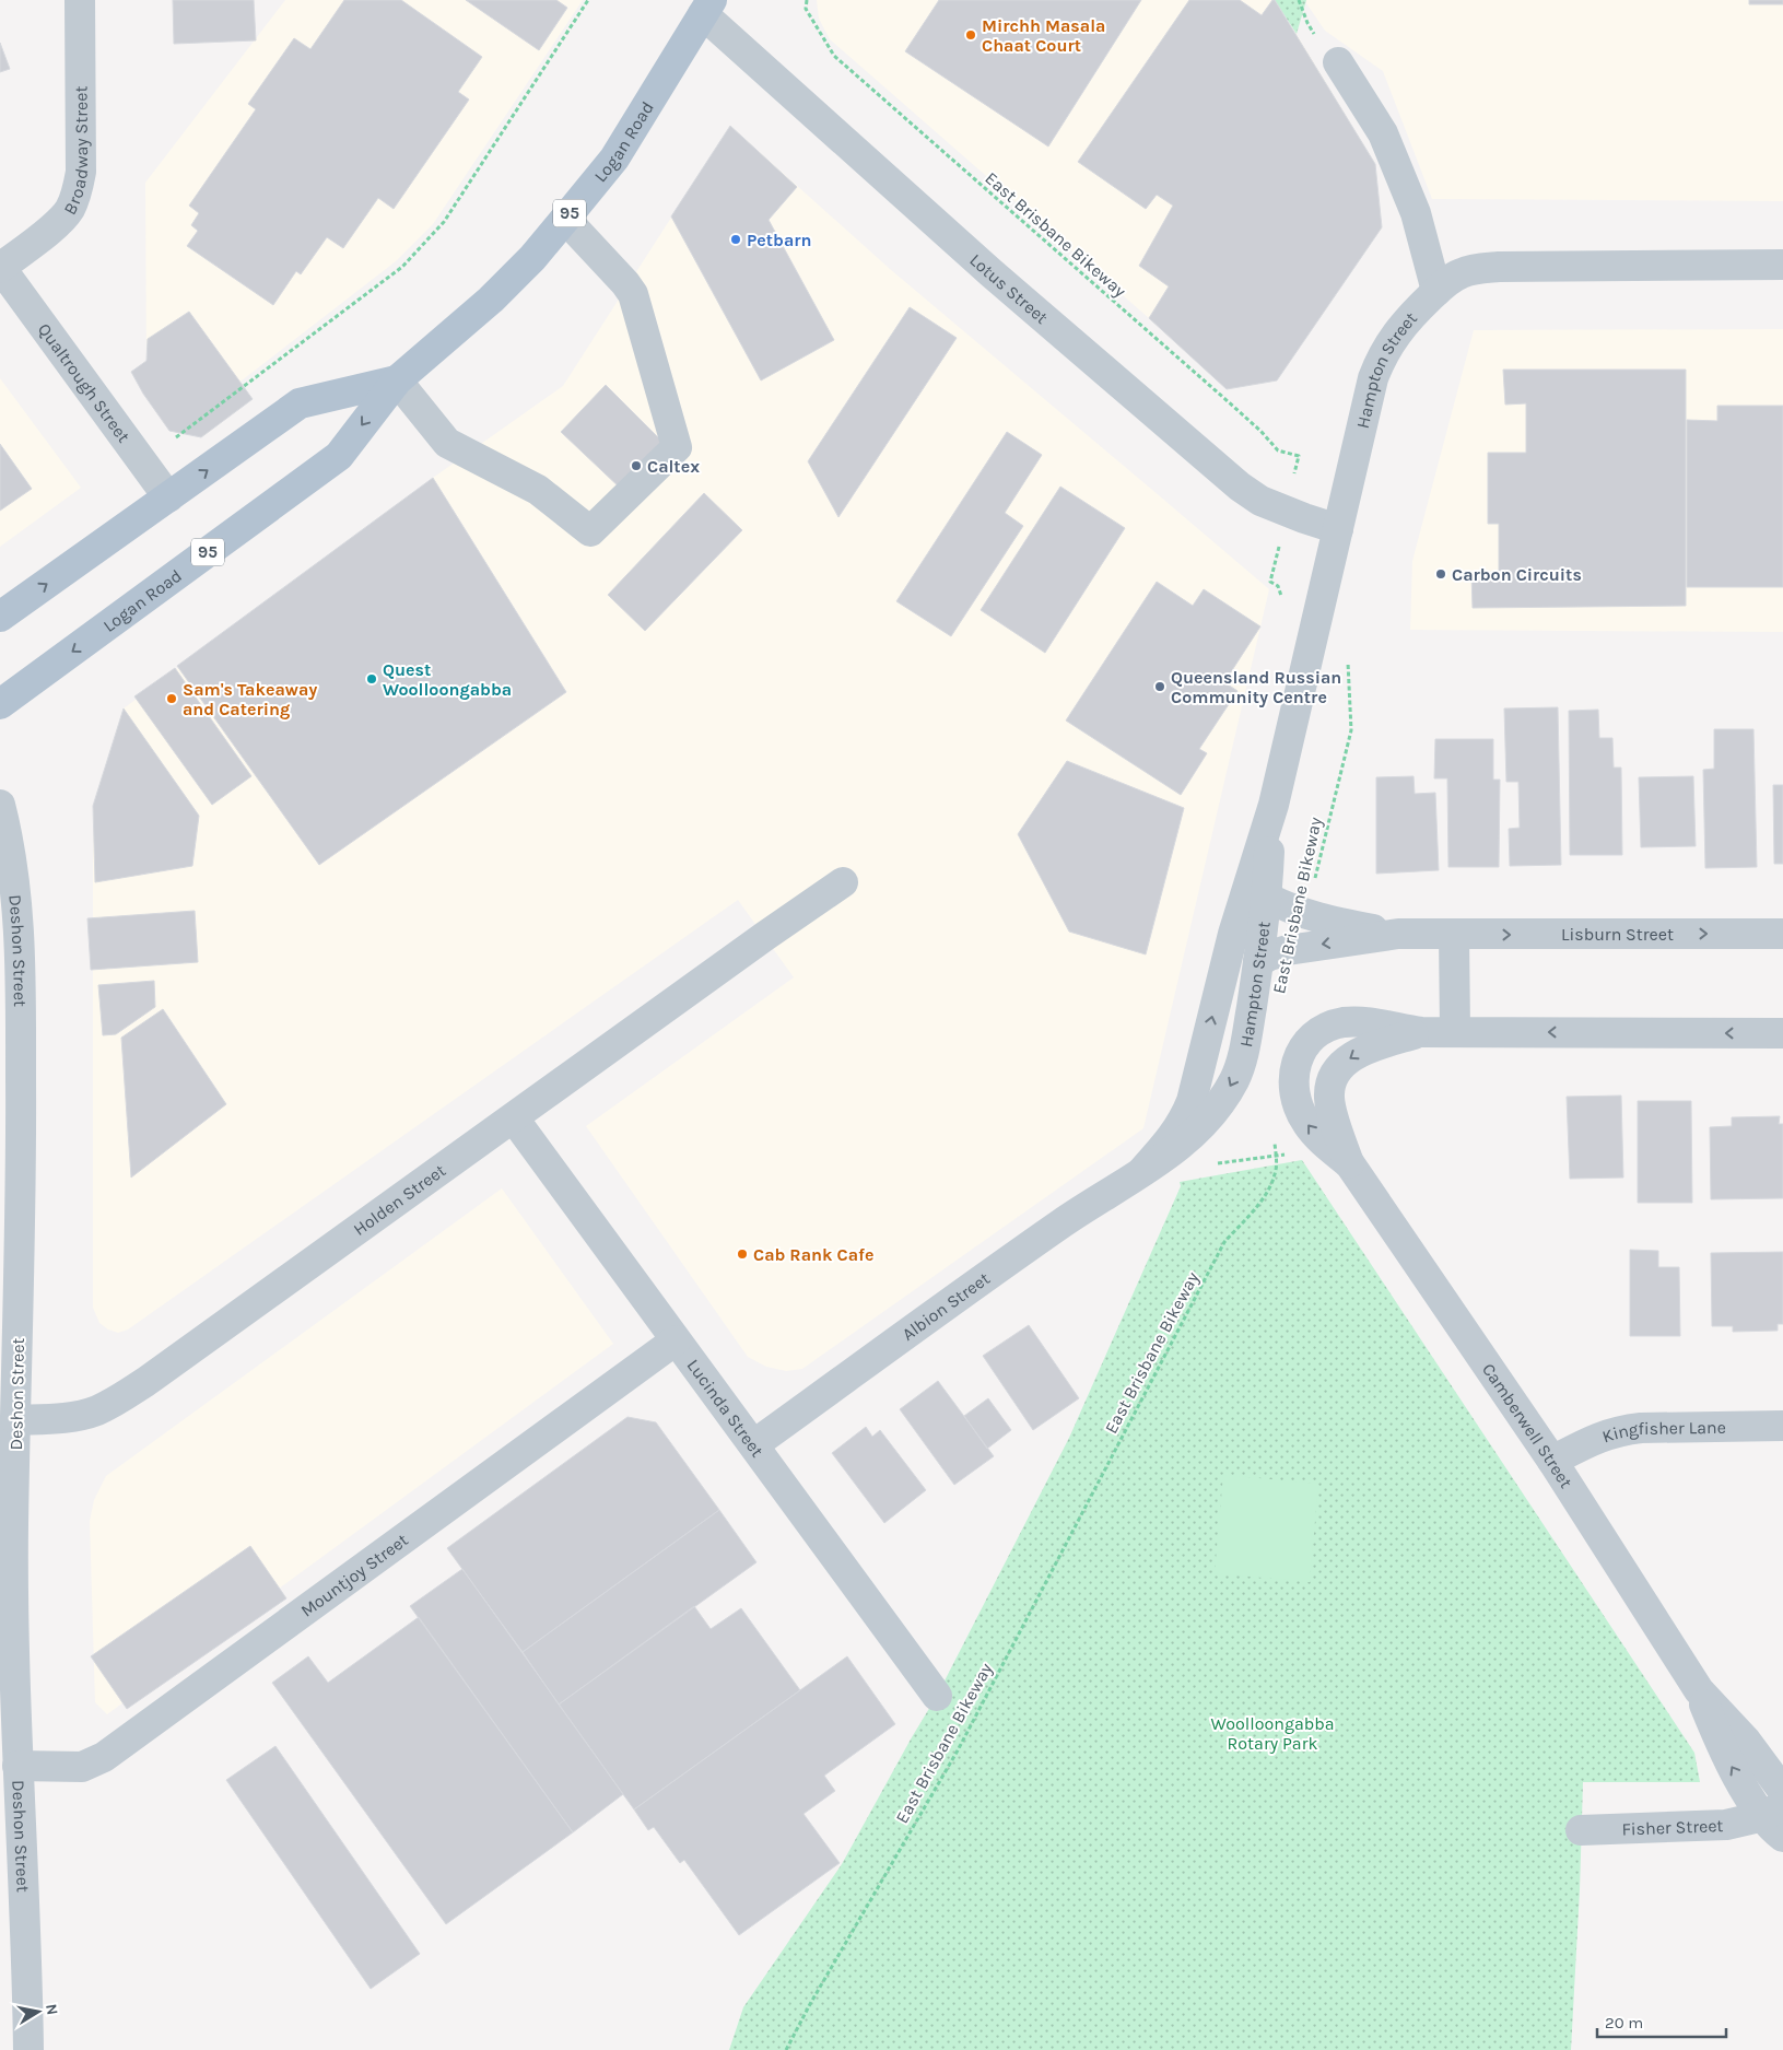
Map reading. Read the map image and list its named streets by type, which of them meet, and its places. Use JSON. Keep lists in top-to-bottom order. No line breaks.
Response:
{"streets":{"main road":["Logan Road","95"],"street":["Broadway Street","Lotus Street","Hampton Street","Qualtrough Street","Lisburn Street","Deshon Street","Holden Street","Albion Street","Lucinda Street","Camberwell Street","Kingfisher Lane","Mountjoy Street","Fisher Street"],"path":["East Brisbane Bikeway"]},"crossings":[["Logan Road","Lotus Street"],["Logan Road","Qualtrough Street"],["Broadway Street","Qualtrough Street"],["East Brisbane Bikeway","Lisburn Street"],["Lotus Street","Hampton Street"],["Hampton Street","Lisburn Street"],["Hampton Street","Albion Street"],["Deshon Street","Holden Street"],["Deshon Street","Mountjoy Street"],["Holden Street","Lucinda Street"],["Albion Street","Lucinda Street"],["Lucinda Street","Mountjoy Street"],["Camberwell Street","Kingfisher Lane"],["Camberwell Street","Fisher Street"]],"parks":["Woolloongabba Rotary Park"],"places":["Mirchh Masala Chaat Court","Petbarn","Caltex","Carbon Circuits","Quest Woolloongabba","Queensland Russian Community Centre","Sam's Takeaway and Catering","Cab Rank Cafe"],"scale_bar":"20 m","north":"right"}
